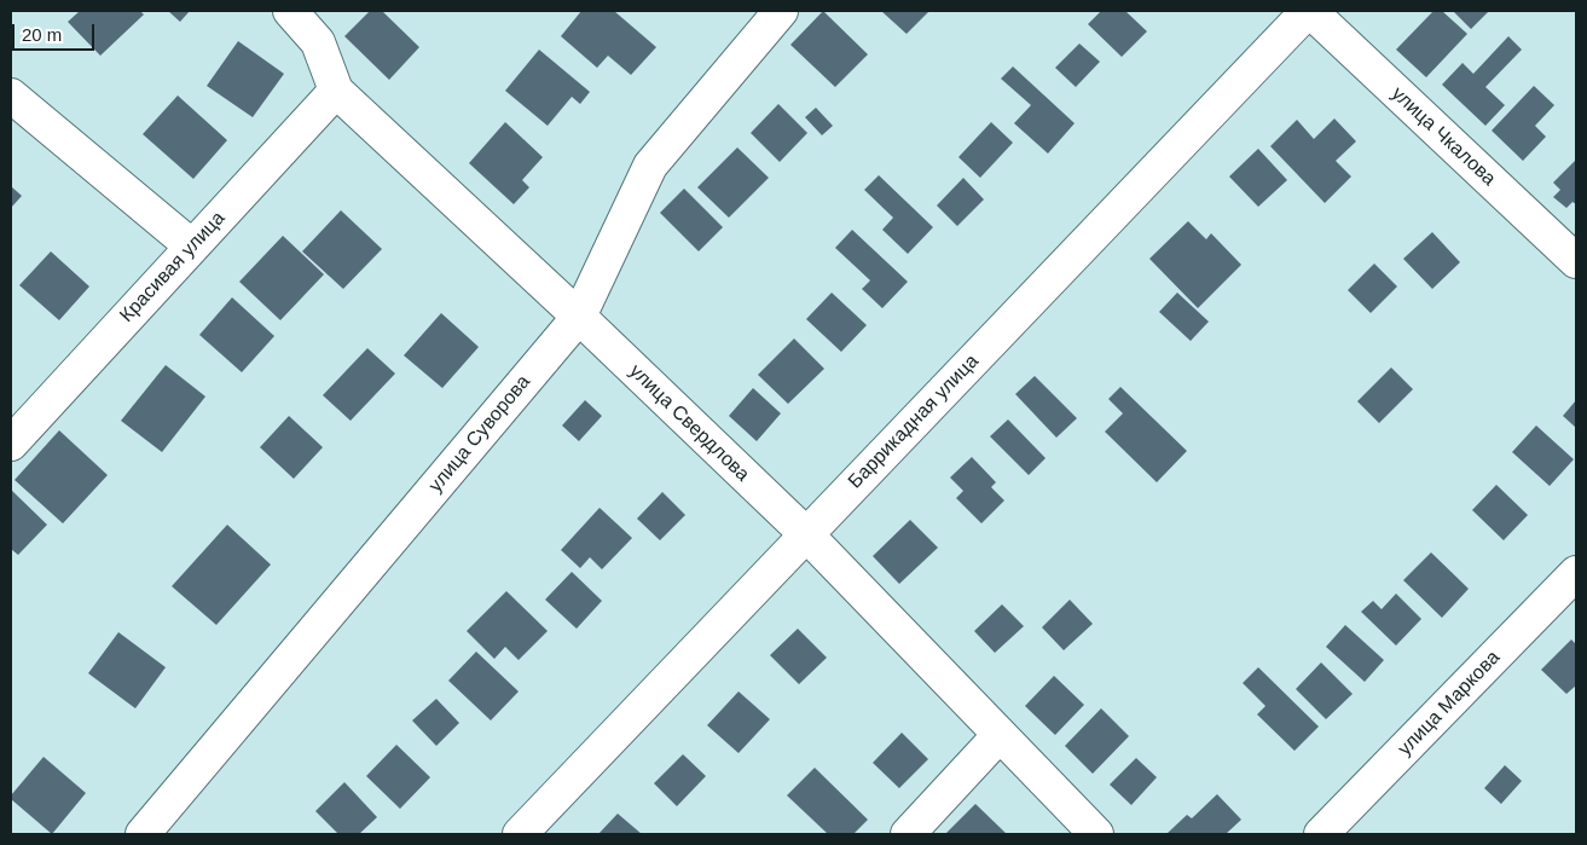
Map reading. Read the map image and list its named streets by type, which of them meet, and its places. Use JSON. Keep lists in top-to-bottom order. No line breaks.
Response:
{"streets":{"street":["улица Чкалова","Красивая улица","Баррикадная улица","улица Свердлова","улица Суворова","улица Маркова"]},"crossings":[["улица Чкалова","Баррикадная улица"],["Красивая улица","улица Свердлова"],["Баррикадная улица","улица Свердлова"],["улица Свердлова","улица Суворова"]],"scale_bar":"20 m"}
